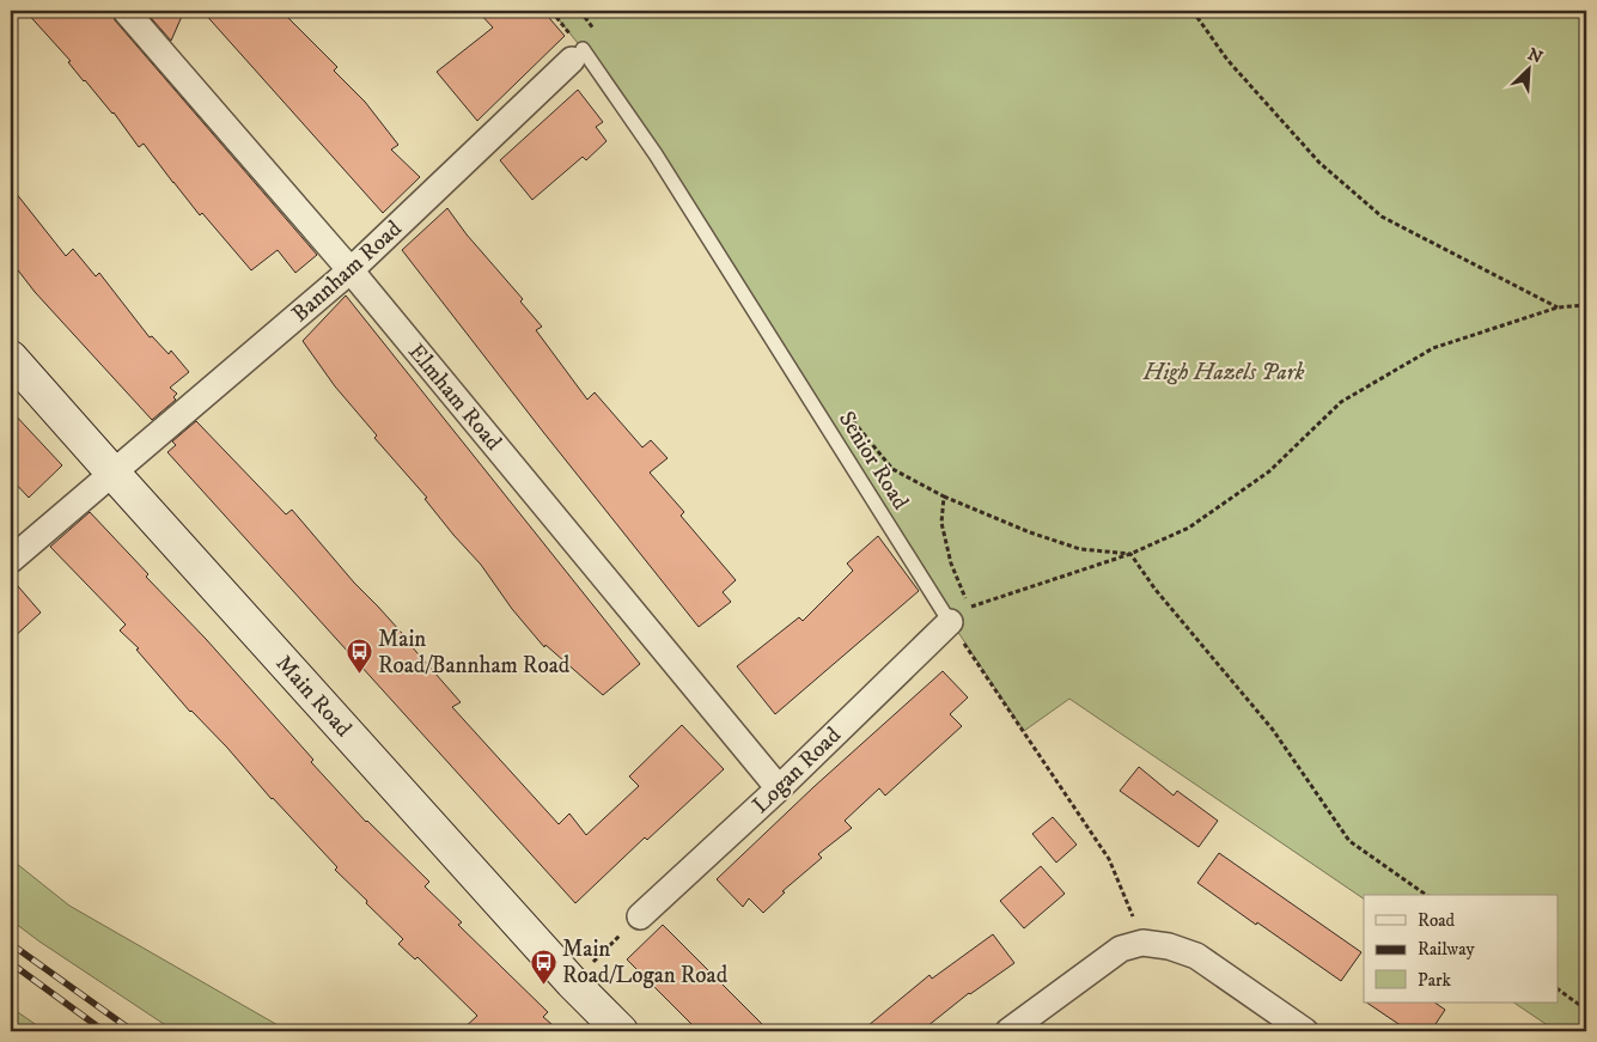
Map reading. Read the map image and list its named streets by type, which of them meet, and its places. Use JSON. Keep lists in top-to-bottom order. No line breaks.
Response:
{"streets":{"main road":["Main Road"],"street":["Bannham Road","Elmham Road","Logan Road"],"lane":["Senior Road"]},"crossings":[["Bannham Road","Elmham Road"],["Bannham Road","Senior Road"],["Bannham Road","Main Road"],["Elmham Road","Logan Road"],["Senior Road","Logan Road"]],"parks":["High Hazels Park"],"places":{"bus stop":["Main Road/Bannham Road","Main Road/Logan Road"]},"legend":["Road","Railway","Park"],"north":"top right"}
